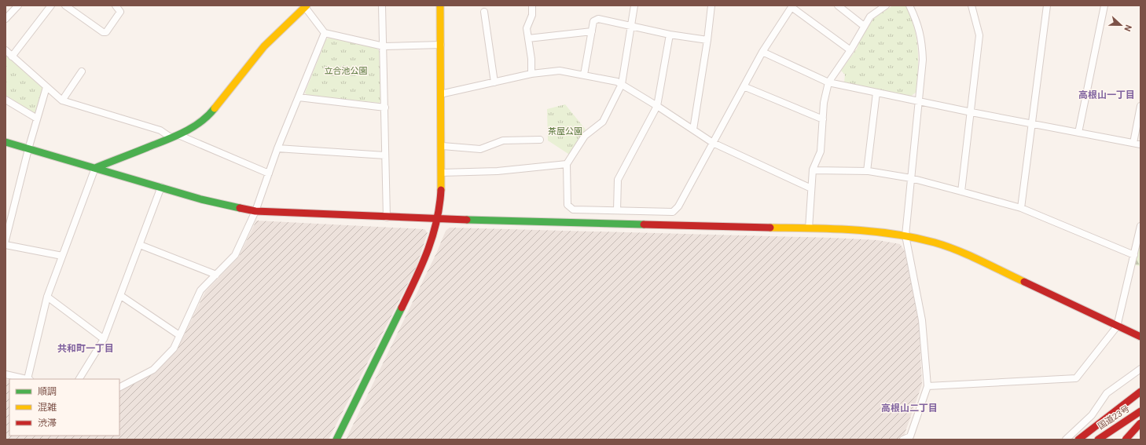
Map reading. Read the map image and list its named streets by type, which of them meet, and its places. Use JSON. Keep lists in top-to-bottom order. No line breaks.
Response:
{"streets":{"main road":["国道23号"]},"districts":["高根山一丁目","共和町一丁目","高根山二丁目"],"parks":["立合池公園","茶屋公園"],"legend":["順調","混雑","渋滞"],"north":"right"}
